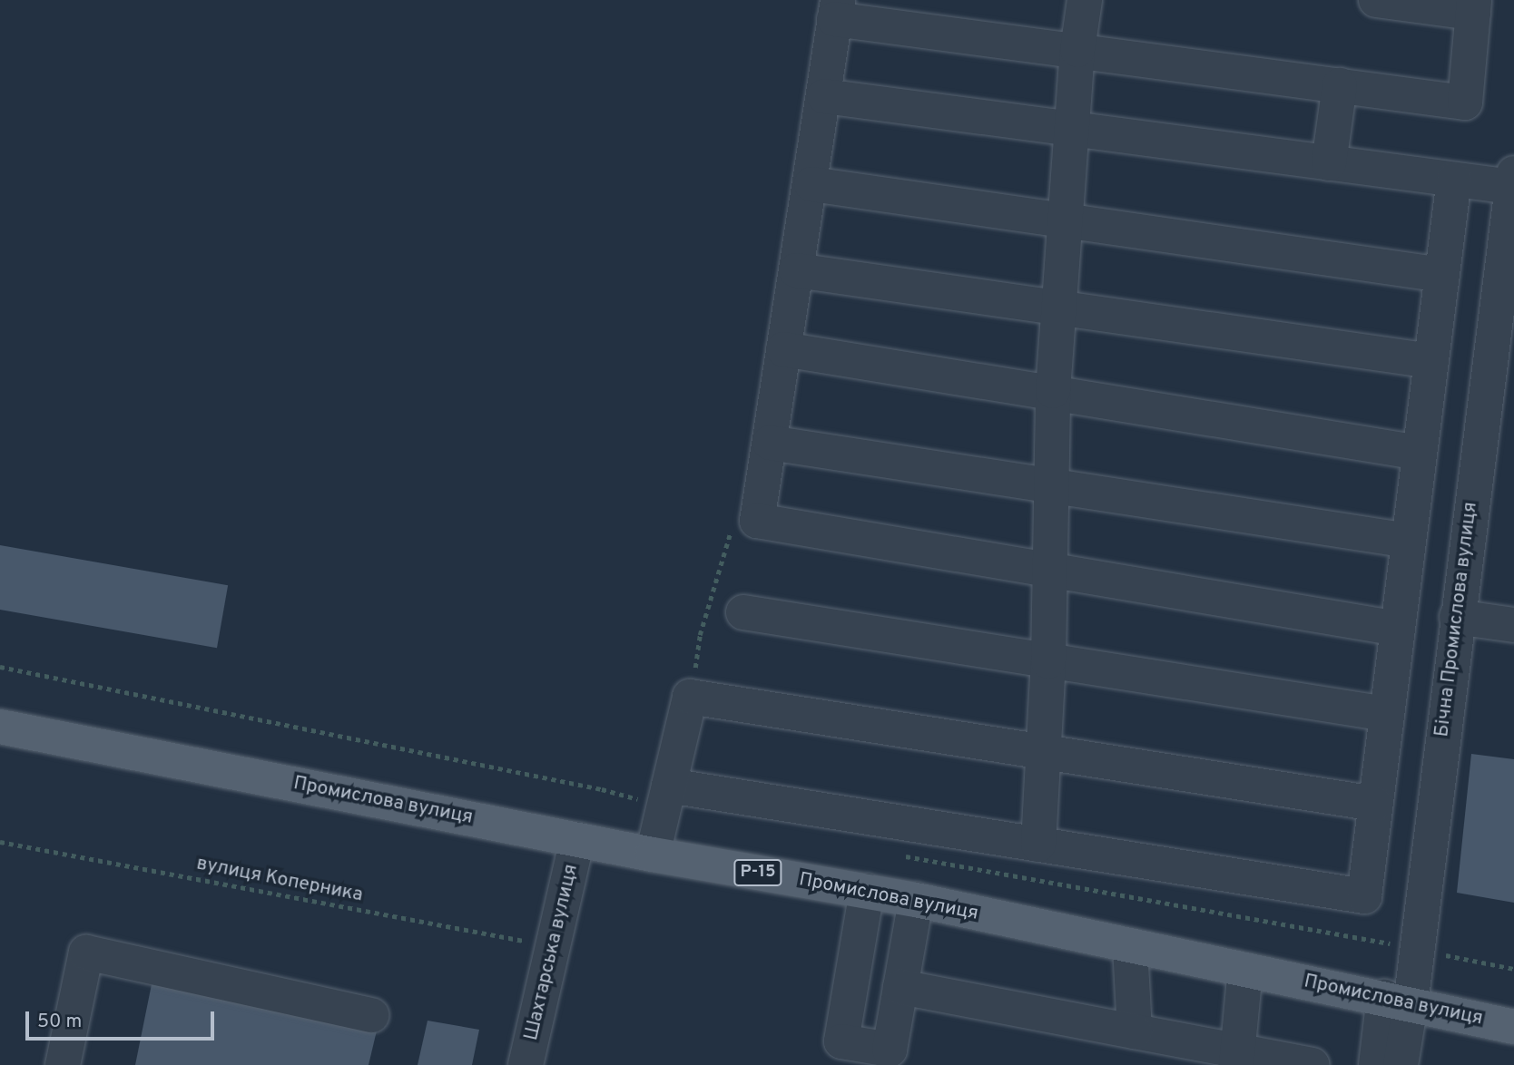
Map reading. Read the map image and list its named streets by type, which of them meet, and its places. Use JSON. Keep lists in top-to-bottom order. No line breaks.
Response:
{"streets":{"main road":["Промислова вулиця","Р-15"],"lane":["Бічна Промислова вулиця","Шахтарська вулиця"],"path":["вулиця Коперника"]},"crossings":[["Бічна Промислова вулиця","Промислова вулиця"],["Промислова вулиця","Шахтарська вулиця"],["вулиця Коперника","Шахтарська вулиця"]],"scale_bar":"50 m"}
